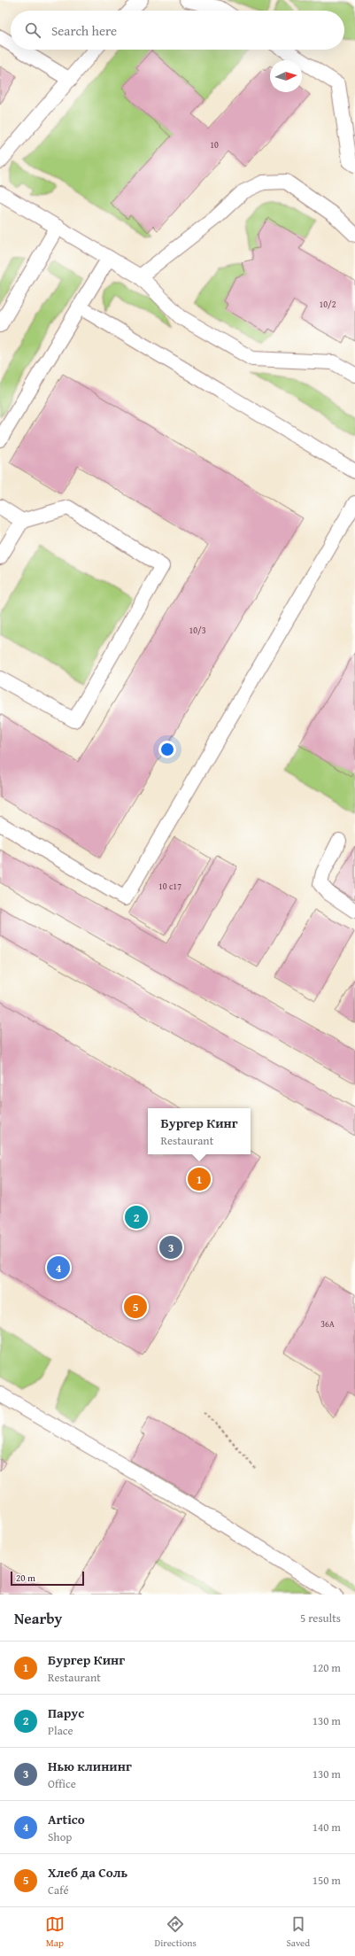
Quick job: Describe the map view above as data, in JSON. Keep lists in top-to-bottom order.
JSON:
{
  "house_numbers": [
    "10",
    "10/2",
    "10/3",
    "10 с17",
    "36А"
  ],
  "scale_bar": "20 m",
  "north": "right",
  "page": {
    "search": "Search here",
    "popup": ["Бургер Кинг", "Restaurant"],
    "pins": [
      "1",
      "2",
      "3",
      "4",
      "5"
    ],
    "scale": "20 m",
    "heading": ["Nearby", "5 results"],
    "list": [
      {
        "mark": "1",
        "name": "Бургер Кинг",
        "note": "Restaurant",
        "value": "120 m"
      },
      {
        "mark": "2",
        "name": "Парус",
        "note": "Place",
        "value": "130 m"
      },
      {
        "mark": "3",
        "name": "Нью клининг",
        "note": "Office",
        "value": "130 m"
      },
      {
        "mark": "4",
        "name": "Artico",
        "note": "Shop",
        "value": "140 m"
      },
      {
        "mark": "5",
        "name": "Хлеб да Соль",
        "note": "Café",
        "value": "150 m"
      }
    ],
    "nav": ["Map", "Directions", "Saved"]
  }
}
